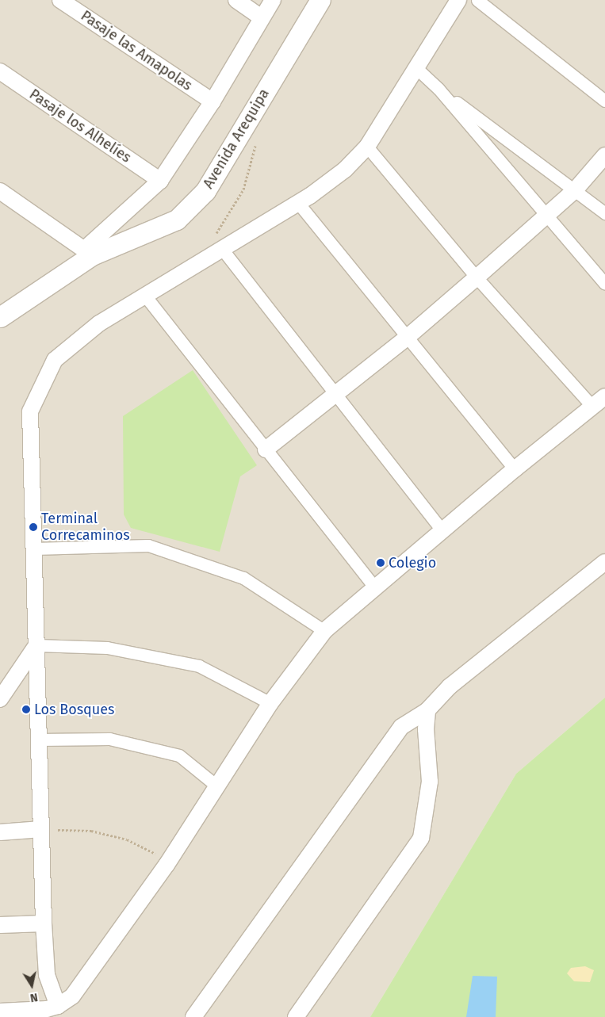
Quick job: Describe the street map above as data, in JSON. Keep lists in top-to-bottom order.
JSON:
{
  "streets": {
    "street": ["Pasaje las Amapolas", "Pasaje los Alhelíes", "Avenida Arequipa"]
  },
  "places": ["Terminal Correcaminos", "Colegio", "Los Bosques"],
  "north": "bottom"
}
